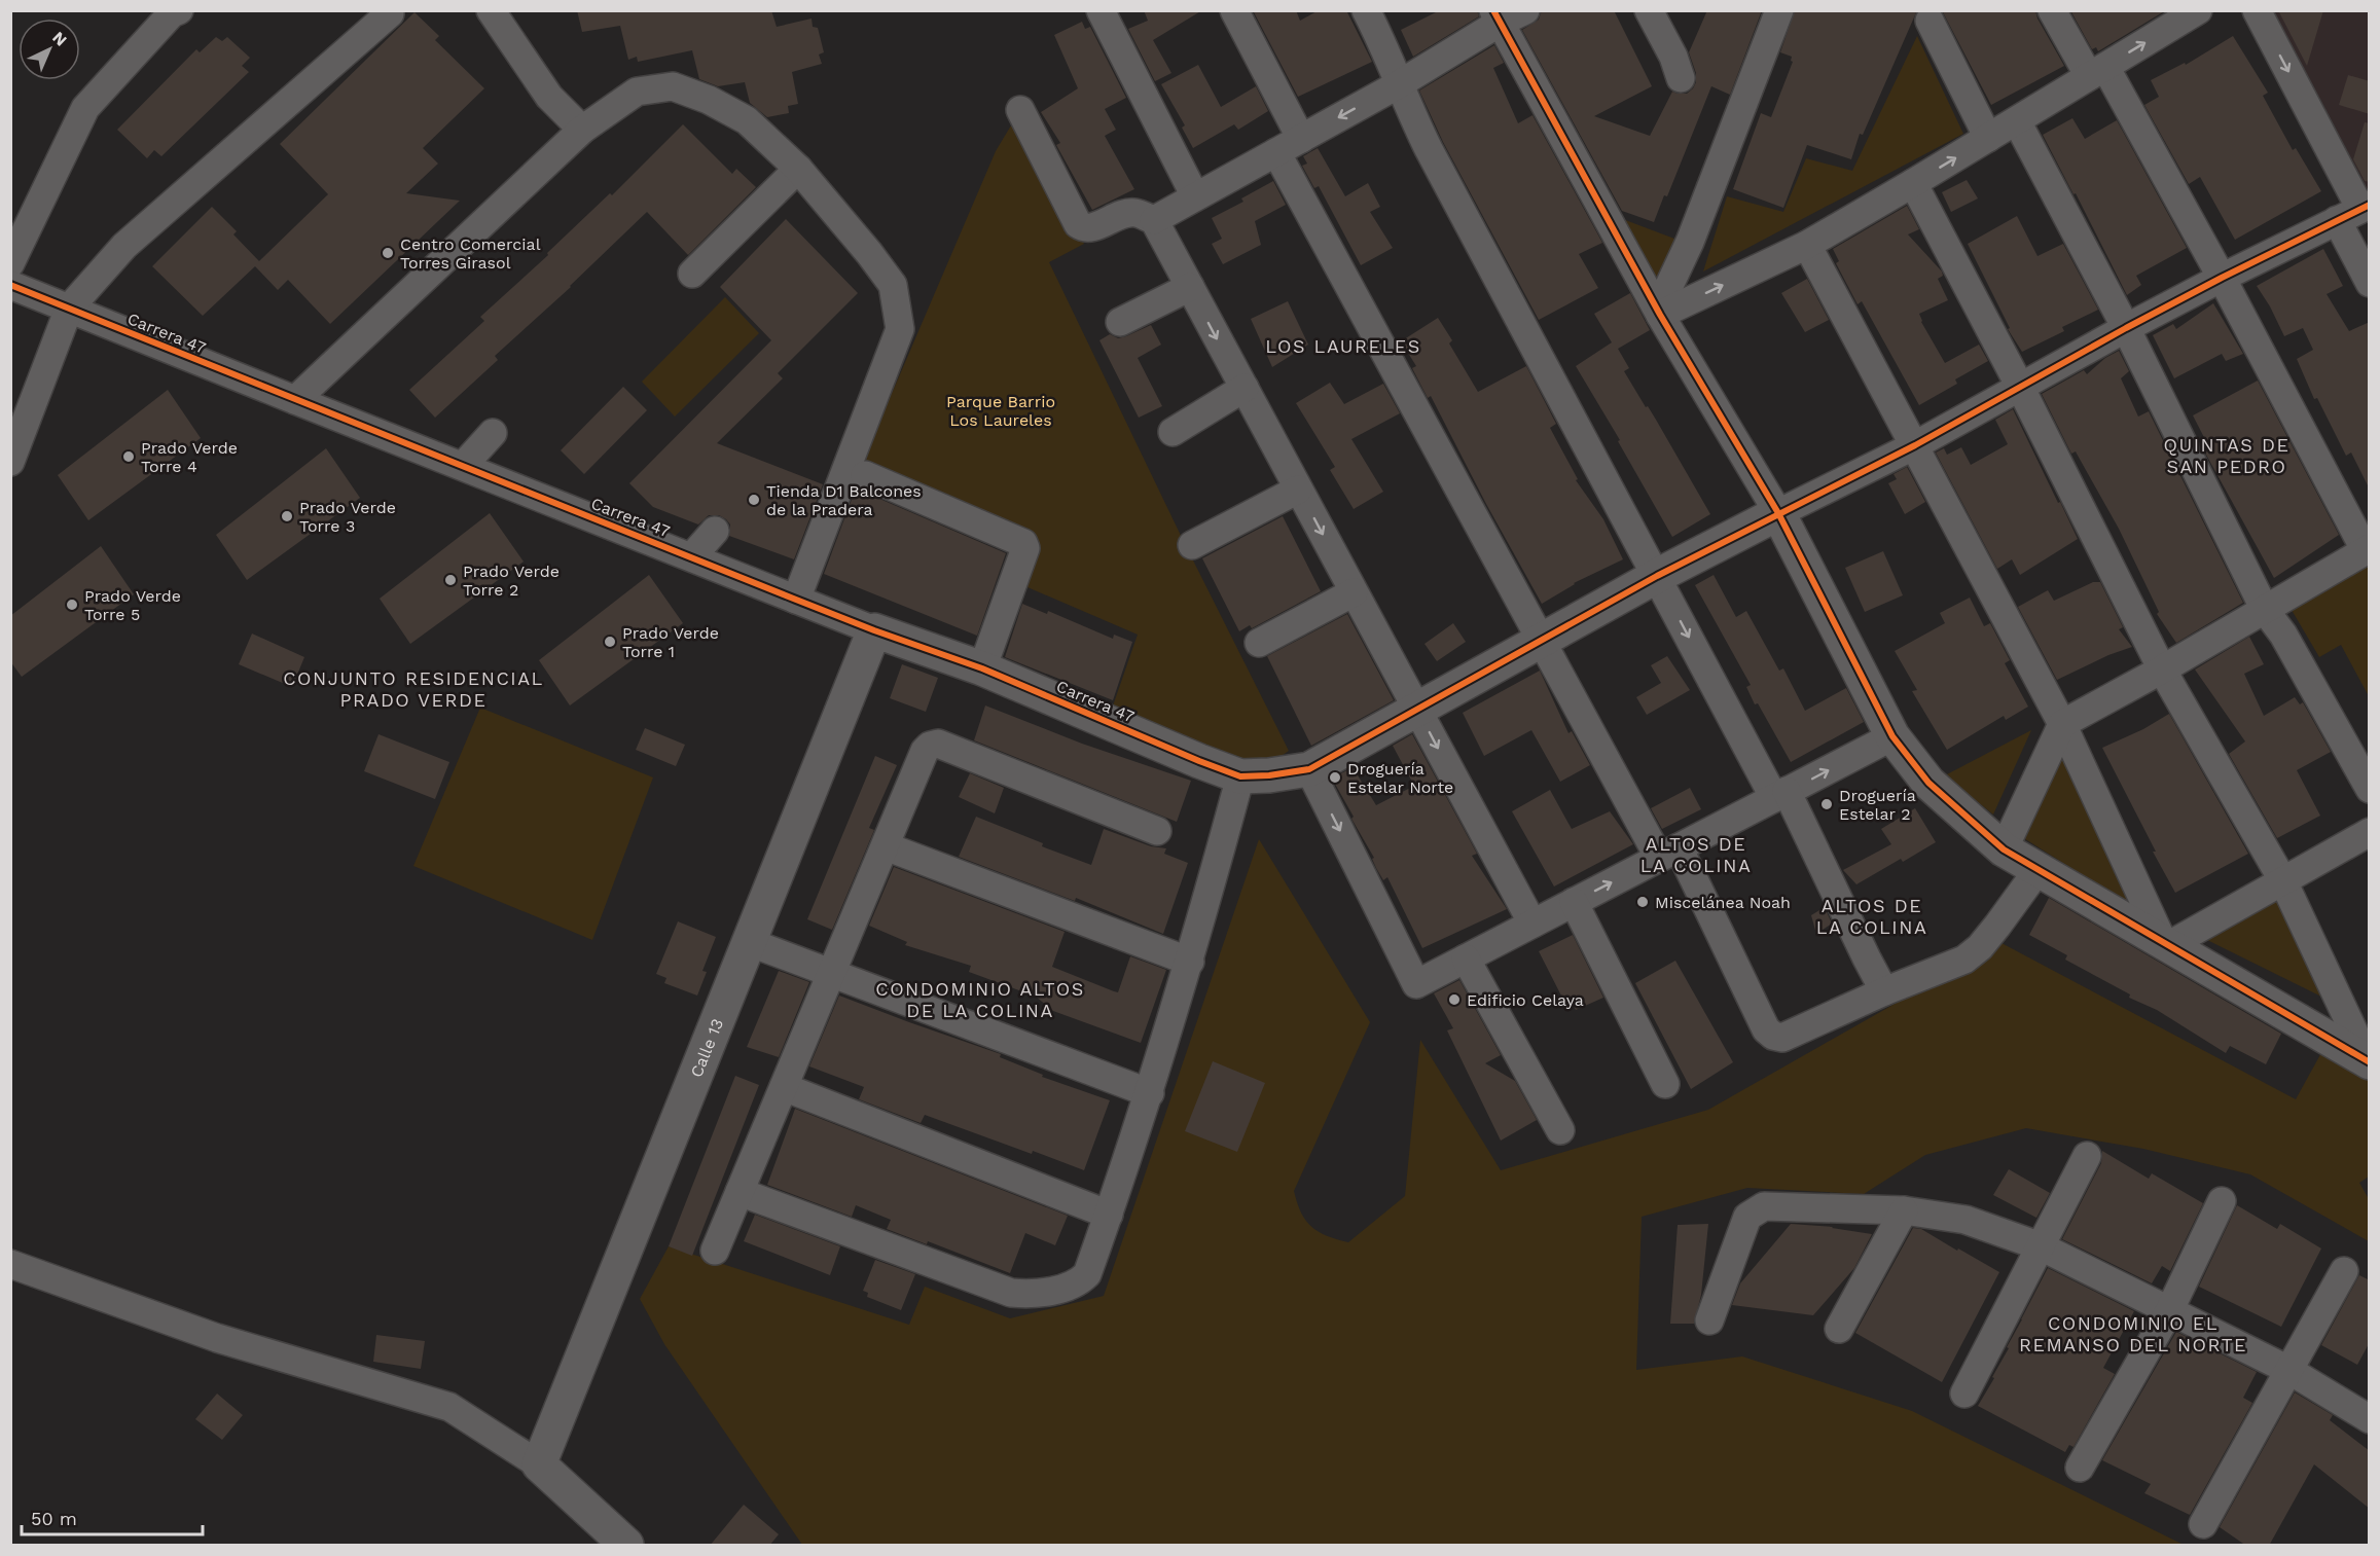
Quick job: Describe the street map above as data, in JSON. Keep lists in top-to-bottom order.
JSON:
{
  "streets": {
    "street": ["Carrera 47", "Calle 13"]
  },
  "crossings": [
    ["Carrera 47", "Calle 13"]
  ],
  "districts": [
    "LOS LAURELES",
    "QUINTAS DE SAN PEDRO",
    "CONJUNTO RESIDENCIAL PRADO VERDE",
    "ALTOS DE LA COLINA",
    "ALTOS DE LA COLINA",
    "CONDOMINIO ALTOS DE LA COLINA",
    "CONDOMINIO EL REMANSO DEL NORTE"
  ],
  "parks": ["Parque Barrio Los Laureles"],
  "places": [
    "Centro Comercial Torres Girasol",
    "Prado Verde Torre 4",
    "Tienda D1 Balcones de la Pradera",
    "Prado Verde Torre 3",
    "Prado Verde Torre 2",
    "Prado Verde Torre 5",
    "Prado Verde Torre 1",
    "Droguería Estelar Norte",
    "Droguería Estelar 2",
    "Miscelánea Noah",
    "Edificio Celaya"
  ],
  "scale_bar": "50 m",
  "north": "top right"
}
